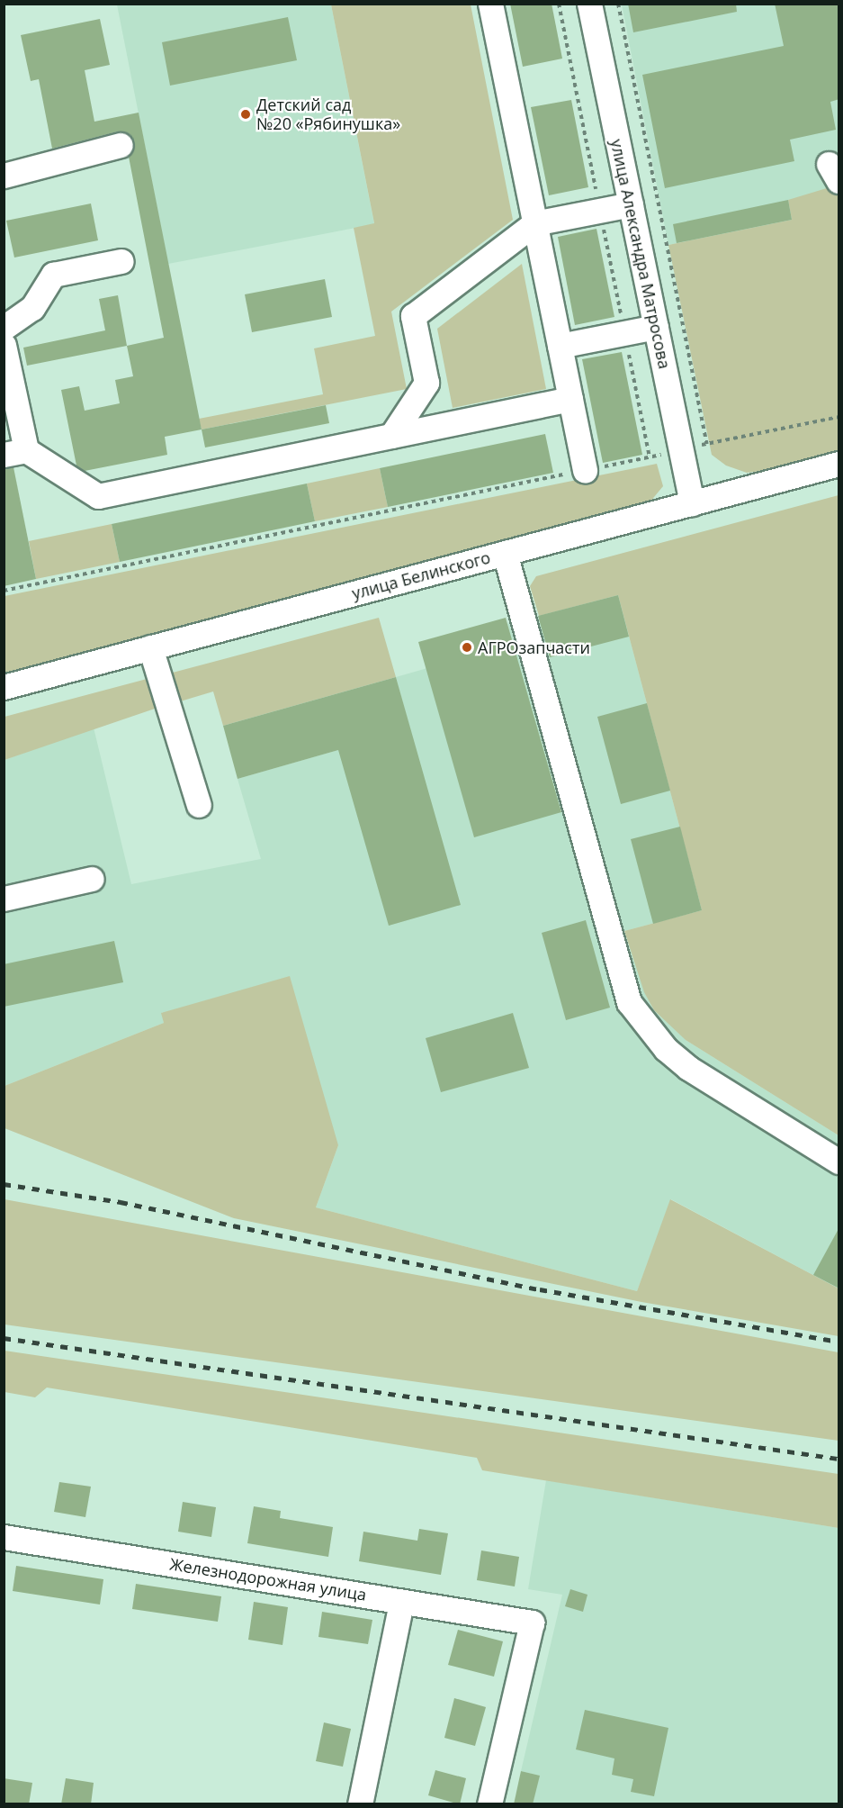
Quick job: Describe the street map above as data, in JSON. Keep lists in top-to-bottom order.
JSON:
{
  "streets": {
    "street": ["улица Александра Матросова", "улица Белинского", "Железнодорожная улица"]
  },
  "crossings": [
    ["улица Александра Матросова", "улица Белинского"]
  ],
  "places": ["Детский сад №20 «Рябинушка»", "АГРОзапчасти"]
}
